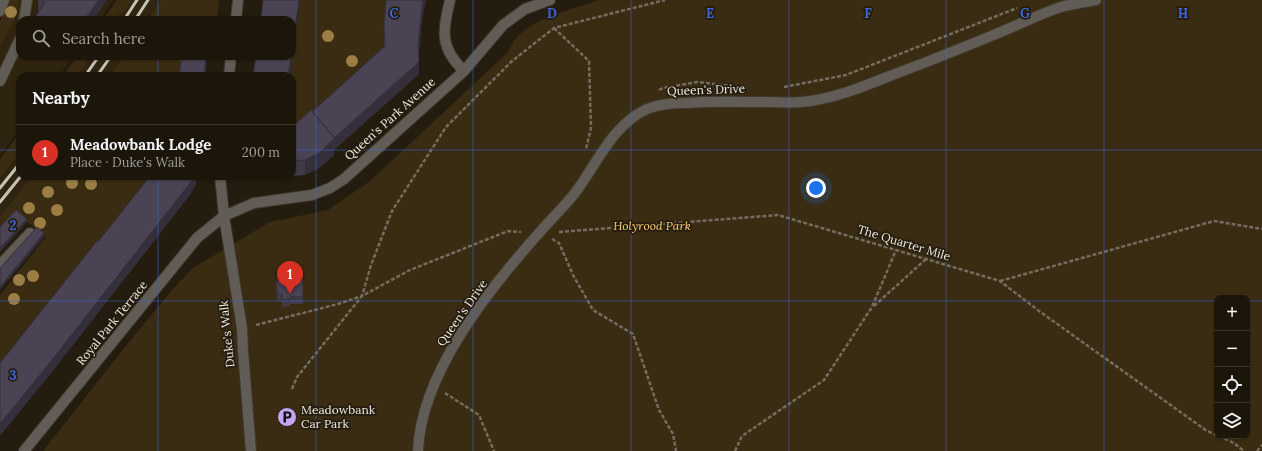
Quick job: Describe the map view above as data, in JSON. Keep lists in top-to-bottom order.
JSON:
{
  "streets": {
    "street": [
      "Queen's Drive",
      "Queen's Park Avenue",
      "Royal Park Terrace",
      "Duke's Walk"
    ],
    "path": ["The Quarter Mile"]
  },
  "crossings": [
    ["Queen's Drive", "The Quarter Mile"],
    ["Queen's Park Avenue", "Royal Park Terrace"],
    ["Queen's Park Avenue", "Duke's Walk"],
    ["Royal Park Terrace", "Duke's Walk"]
  ],
  "parks": ["Holyrood Park"],
  "places": {
    "parking": ["Meadowbank Car Park"]
  },
  "page": {
    "search": "Search here",
    "heading": "Nearby",
    "list": [
      {
        "mark": "1",
        "name": "Meadowbank Lodge",
        "note": "Place · Duke's Walk",
        "value": "200 m"
      }
    ],
    "pins": "1",
    "map_buttons": ["+", "−"]
  },
  "grid": {
    "columns": [
      "C",
      "D",
      "E",
      "F",
      "G",
      "H"
    ],
    "rows": ["2", "3"]
  }
}
